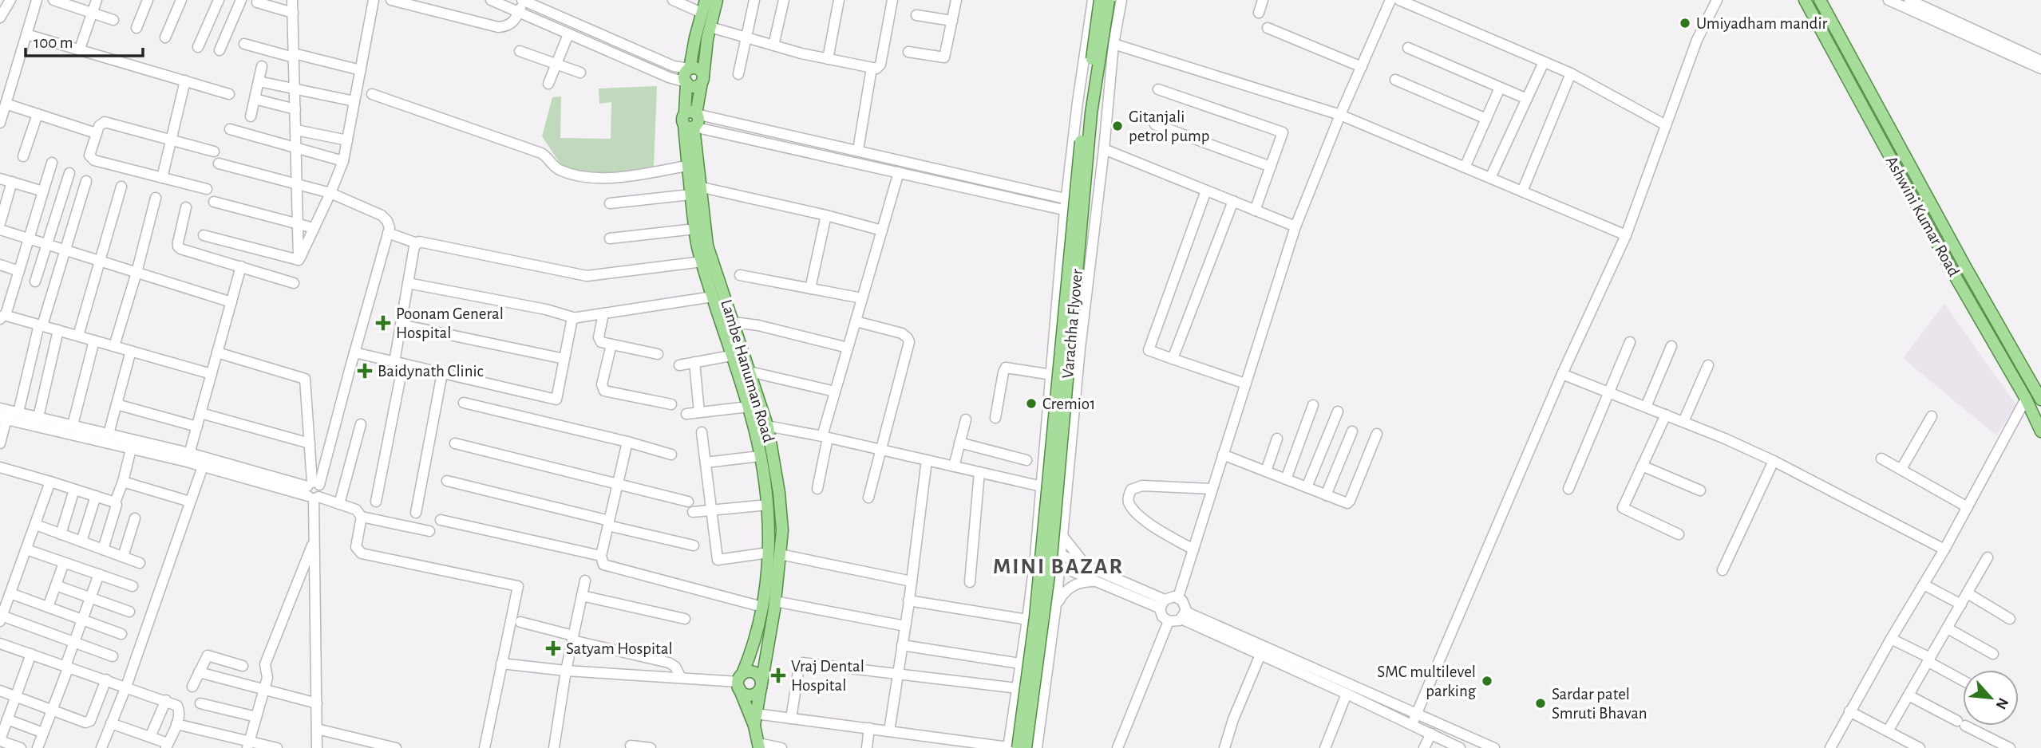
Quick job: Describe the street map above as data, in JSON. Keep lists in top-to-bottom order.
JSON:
{
  "streets": {
    "main road": ["Ashwini Kumar Road", "Varachha Flyover", "Lambe Hanuman Road"]
  },
  "districts": ["MINI BAZAR"],
  "places": {
    "other": [
      "Umiyadham mandir",
      "Gitanjali petrol pump",
      "Cremio1",
      "SMC multilevel parking",
      "Sardar patel Smruti Bhavan"
    ],
    "health": [
      "Poonam General Hospital",
      "Baidynath Clinic",
      "Satyam Hospital",
      "Vraj Dental Hospital"
    ]
  },
  "scale_bar": "100 m",
  "north": "bottom right"
}
